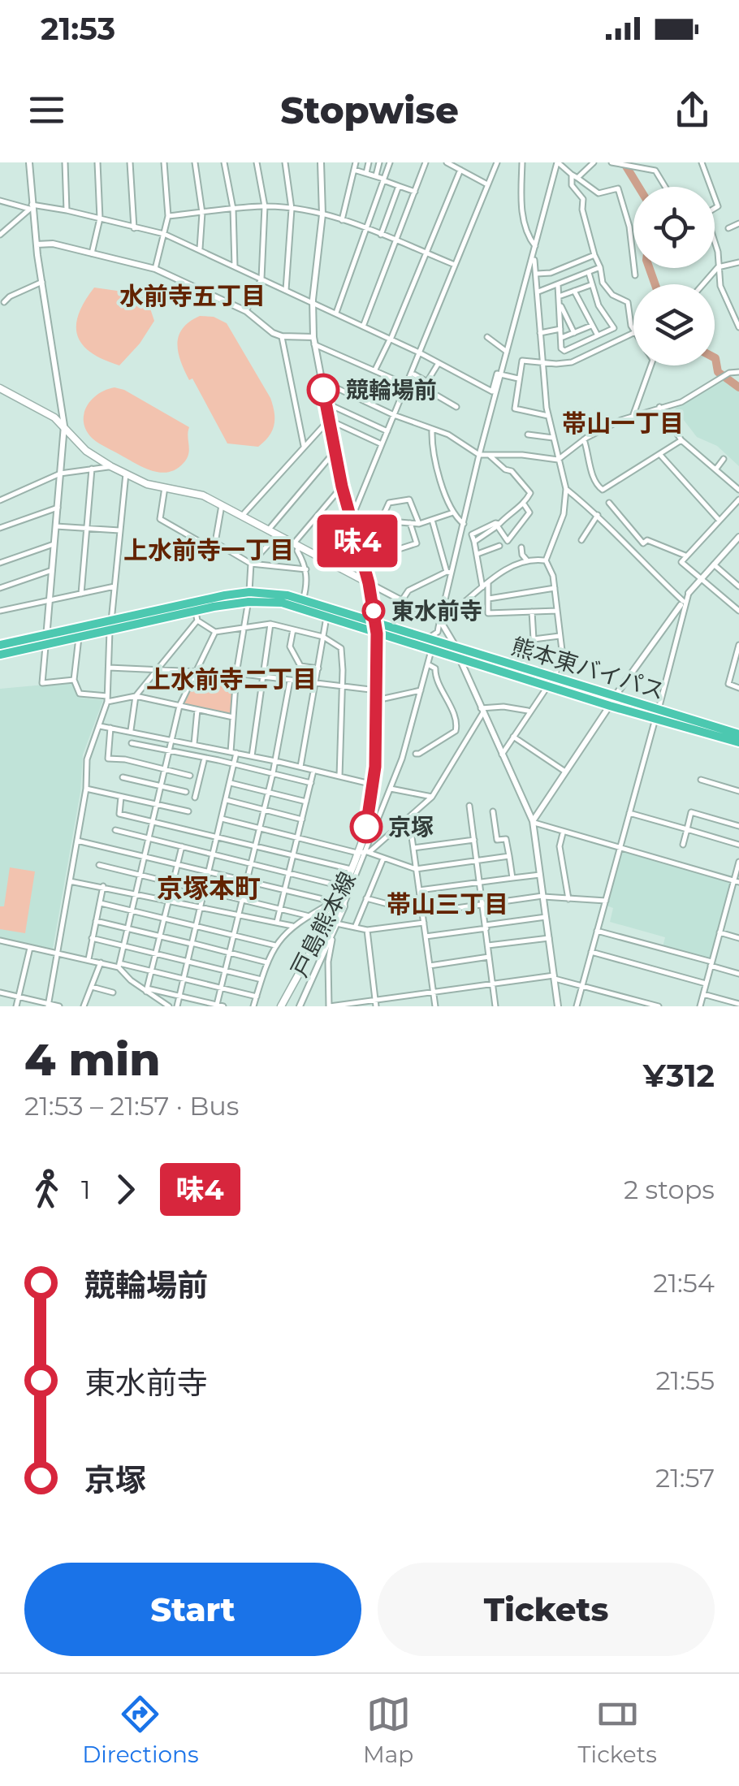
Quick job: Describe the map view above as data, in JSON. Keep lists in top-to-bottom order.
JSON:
{
  "streets": {
    "highway": ["熊本東バイパス"],
    "main road": ["戸島熊本線"]
  },
  "crossings": [
    ["熊本東バイパス", "戸島熊本線"]
  ],
  "districts": [
    "水前寺五丁目",
    "帯山一丁目",
    "上水前寺一丁目",
    "上水前寺二丁目",
    "京塚本町",
    "帯山三丁目"
  ],
  "places": ["競輪場前", "東水前寺", "京塚"],
  "lines": ["bus line 味4"],
  "page": {
    "status": "21:53",
    "header": "Stopwise",
    "on_map": "味4",
    "heading": ["4 min", "21:53 – 21:57 · Bus", "¥312"],
    "legs": ["1", "味4", "2 stops"],
    "list": [
      {
        "name": "競輪場前",
        "value": "21:54"
      },
      {
        "name": "東水前寺",
        "value": "21:55"
      },
      {
        "name": "京塚",
        "value": "21:57"
      }
    ],
    "buttons": ["Start", "Tickets"],
    "tabs": ["Directions", "Map", "Tickets"]
  }
}
